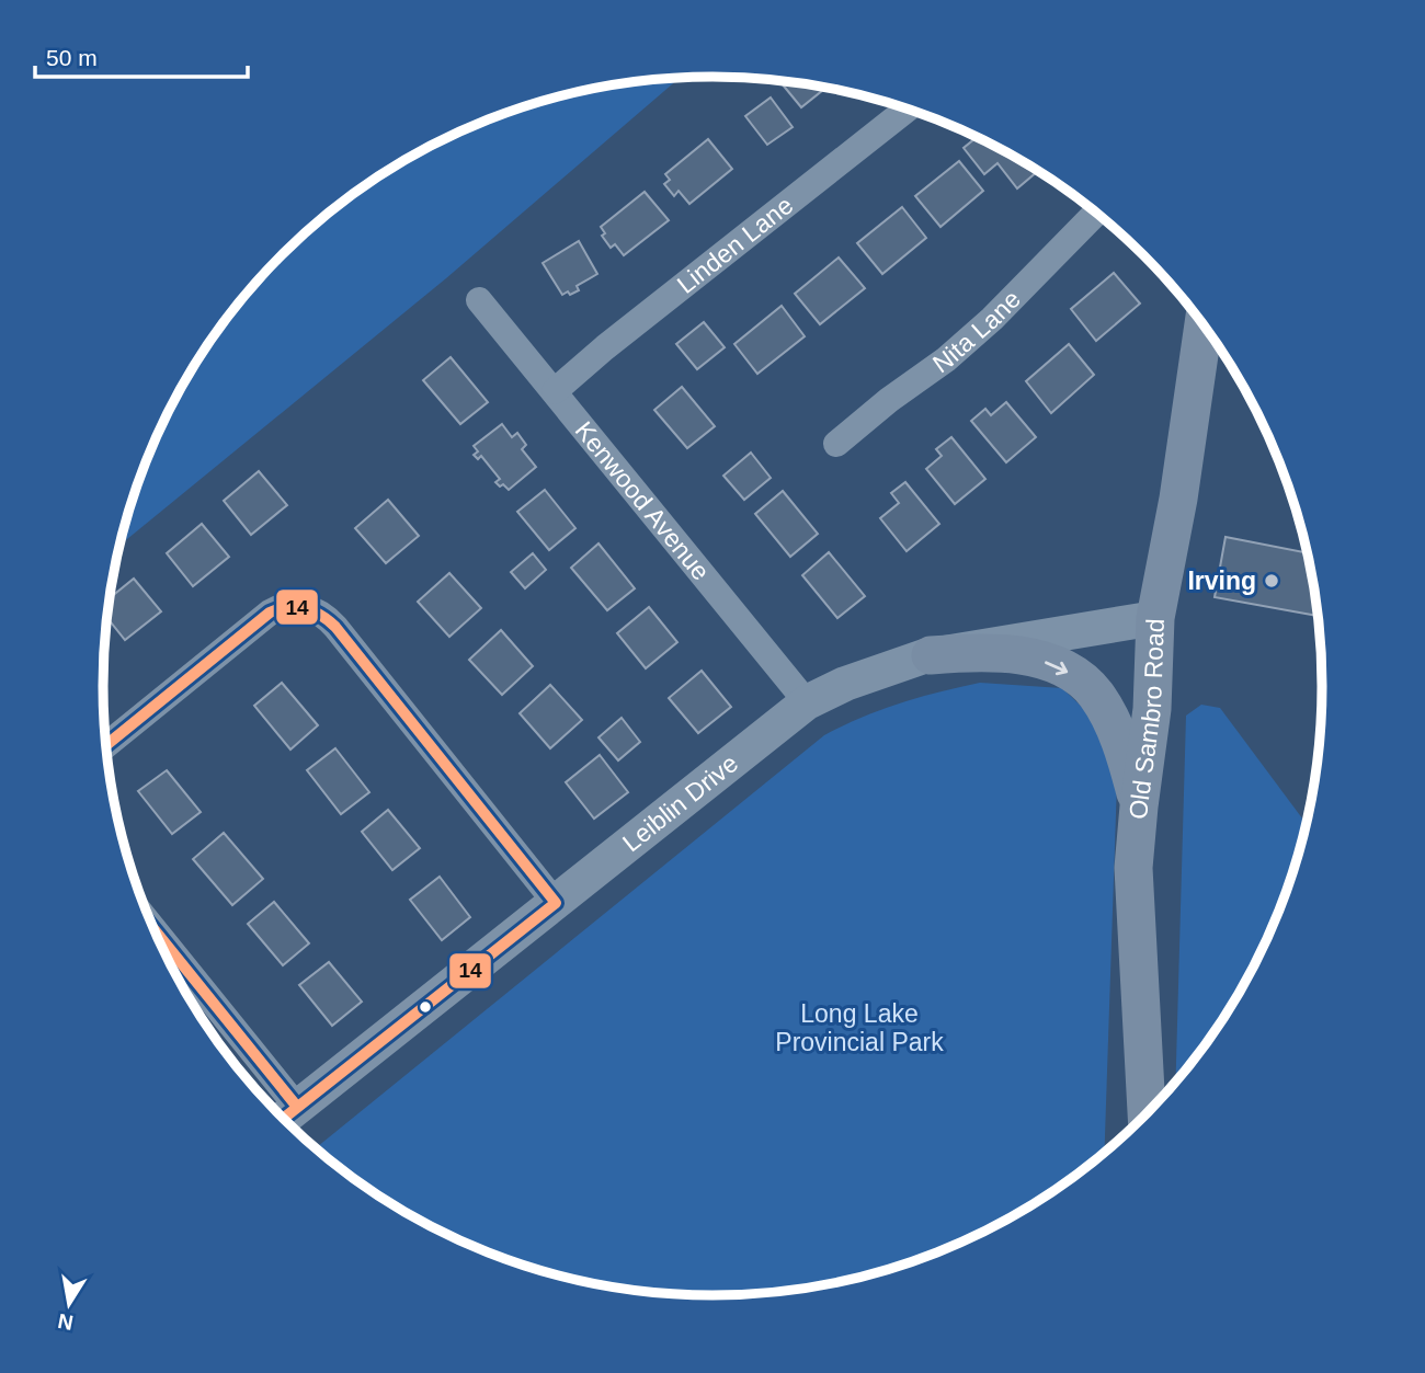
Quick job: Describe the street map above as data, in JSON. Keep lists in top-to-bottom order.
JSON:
{
  "streets": {
    "main road": ["Old Sambro Road"],
    "street": [
      "Linden Lane",
      "Nita Lane",
      "Kenwood Avenue",
      "Leiblin Drive"
    ]
  },
  "crossings": [
    ["Linden Lane", "Kenwood Avenue"],
    ["Kenwood Avenue", "Leiblin Drive"],
    ["Old Sambro Road", "Leiblin Drive"]
  ],
  "parks": ["Long Lake Provincial Park"],
  "places": ["Irving"],
  "lines": ["transit line 14"],
  "scale_bar": "50 m",
  "north": "bottom"
}
